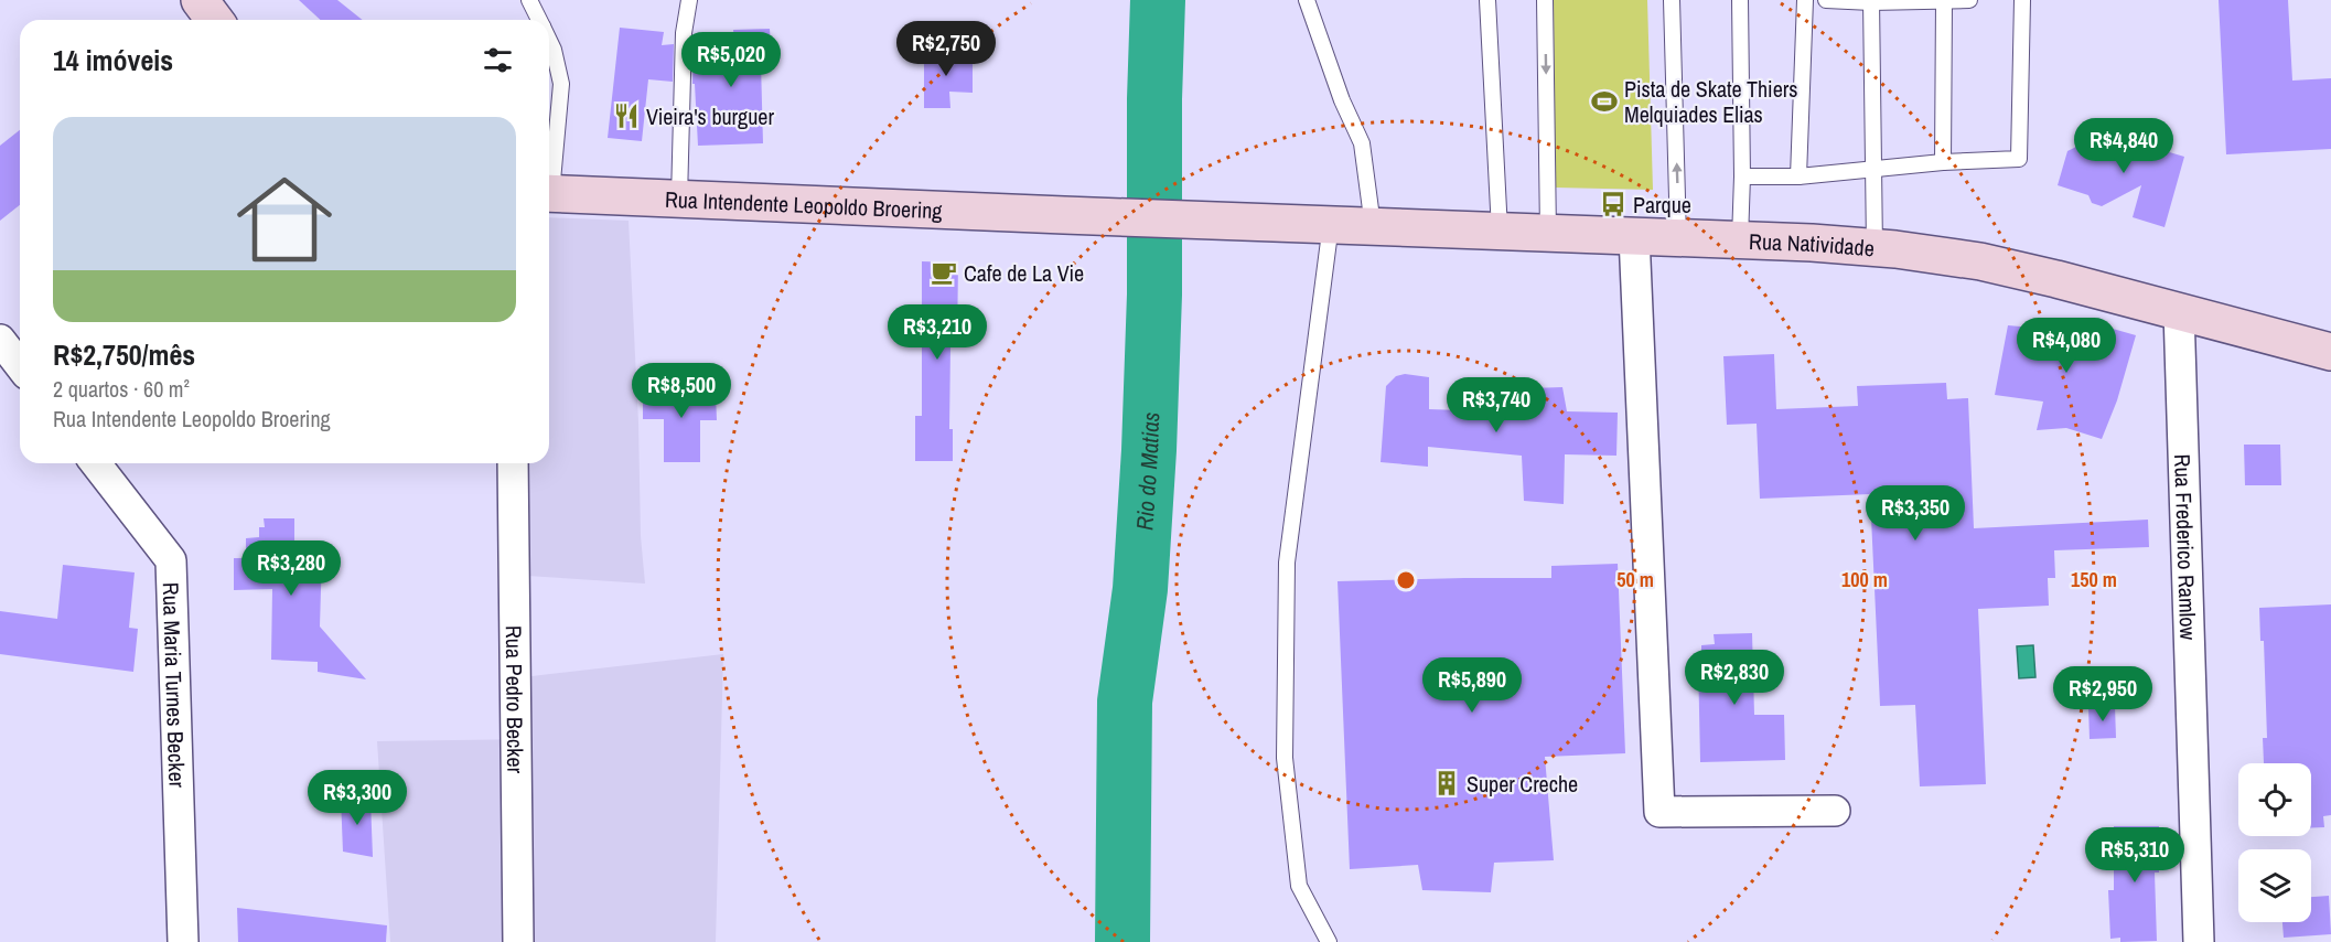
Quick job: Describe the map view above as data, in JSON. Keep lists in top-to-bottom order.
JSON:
{
  "streets": {
    "main road": ["Rua Intendente Leopoldo Broering", "Rua Natividade"],
    "street": ["Rua Frederico Ramlow", "Rua Maria Turnes Becker", "Rua Pedro Becker"]
  },
  "crossings": [
    ["Rua Intendente Leopoldo Broering", "Rua Natividade"],
    ["Rua Natividade", "Rua Frederico Ramlow"]
  ],
  "water": ["Rio do Matias"],
  "places": {
    "sports": ["Pista de Skate Thiers Melquiades Elias"],
    "restaurant": ["Vieira's burguer"],
    "bus stop": ["Parque"],
    "cafe": ["Cafe de La Vie"],
    "building": ["Super Creche"]
  },
  "page": {
    "heading": "14 imóveis",
    "price": [
      "R$2,750",
      "R$5,020",
      "R$4,840",
      "R$3,210",
      "R$4,080",
      "R$8,500",
      "R$3,740",
      "R$3,350",
      "R$3,280",
      "R$2,830",
      "R$5,890",
      "R$2,950",
      "R$3,300",
      "R$5,310"
    ],
    "list": [
      {
        "name": "R$2,750/mês",
        "note": "2 quartos · 60 m² · Rua Intendente Leopoldo Broering"
      }
    ]
  },
  "rings": ["50 m", "100 m", "150 m"]
}
